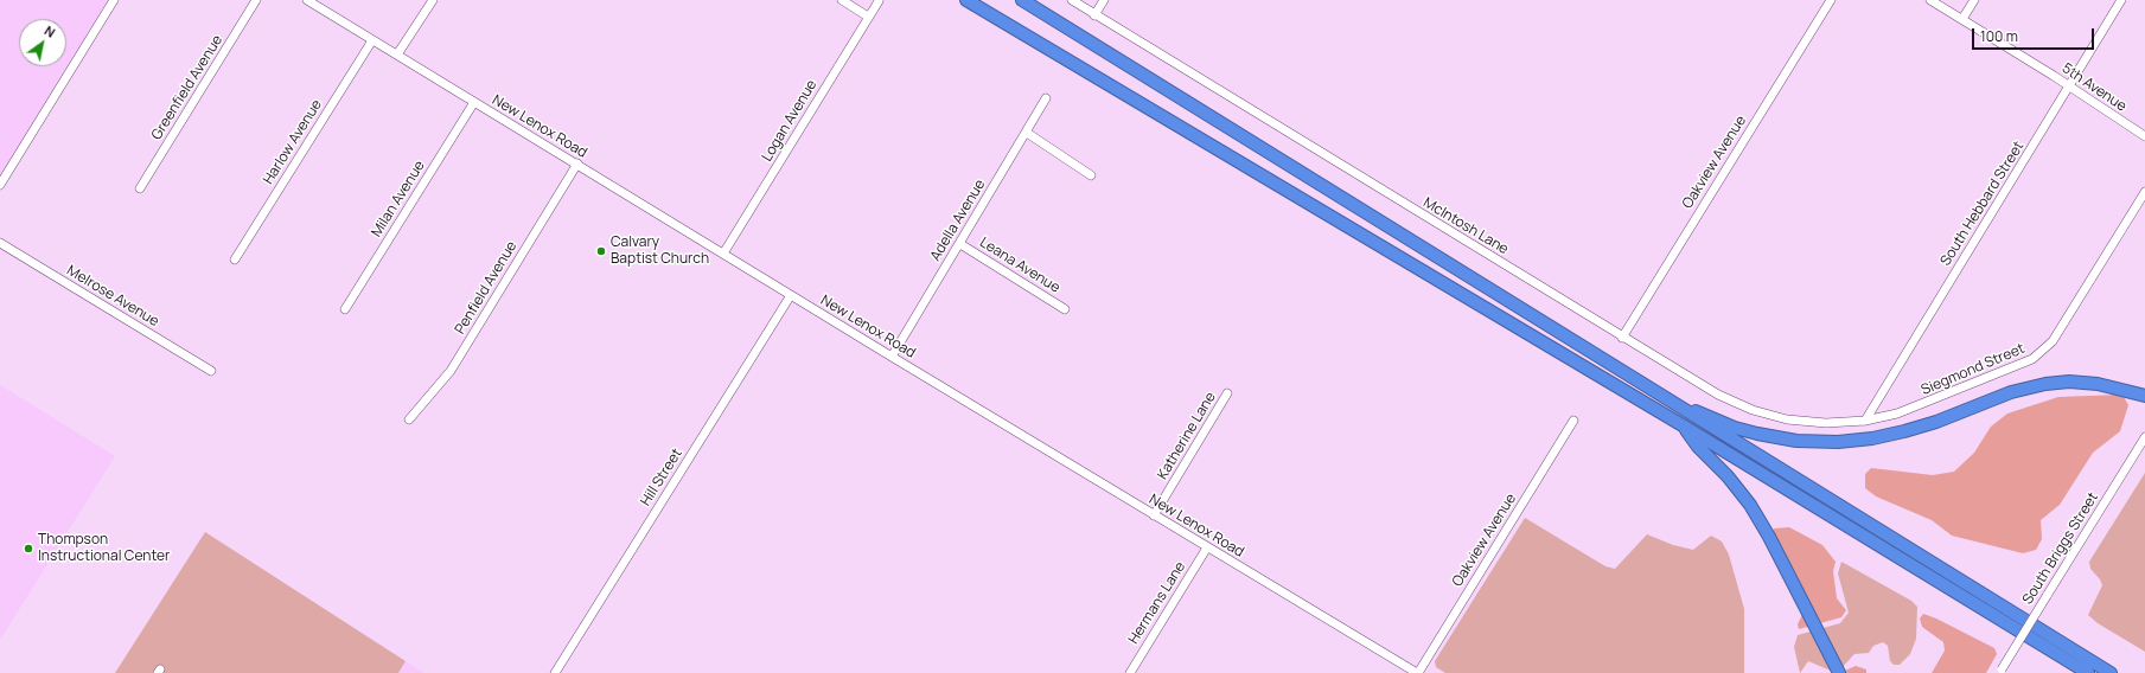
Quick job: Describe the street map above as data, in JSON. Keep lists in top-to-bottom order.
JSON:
{
  "streets": {
    "street": [
      "Greenfield Avenue",
      "5th Avenue",
      "Logan Avenue",
      "New Lenox Road",
      "Harlow Avenue",
      "Oakview Avenue",
      "Milan Avenue",
      "South Hebbard Street",
      "Adella Avenue",
      "McIntosh Lane",
      "Leana Avenue",
      "Penfield Avenue",
      "Melrose Avenue",
      "Siegmond Street",
      "Katherine Lane",
      "Hill Street",
      "South Briggs Street",
      "Hermans Lane"
    ]
  },
  "crossings": [
    ["5th Avenue", "South Hebbard Street"],
    ["Logan Avenue", "New Lenox Road"],
    ["New Lenox Road", "Harlow Avenue"],
    ["New Lenox Road", "Oakview Avenue"],
    ["New Lenox Road", "Milan Avenue"],
    ["New Lenox Road", "Adella Avenue"],
    ["New Lenox Road", "Penfield Avenue"],
    ["New Lenox Road", "Katherine Lane"],
    ["New Lenox Road", "Hill Street"],
    ["New Lenox Road", "Hermans Lane"],
    ["Oakview Avenue", "McIntosh Lane"],
    ["South Hebbard Street", "McIntosh Lane"],
    ["South Hebbard Street", "Siegmond Street"],
    ["Adella Avenue", "Leana Avenue"],
    ["McIntosh Lane", "Siegmond Street"]
  ],
  "places": ["Calvary Baptist Church", "Thompson Instructional Center"],
  "scale_bar": "100 m",
  "north": "top right"
}
